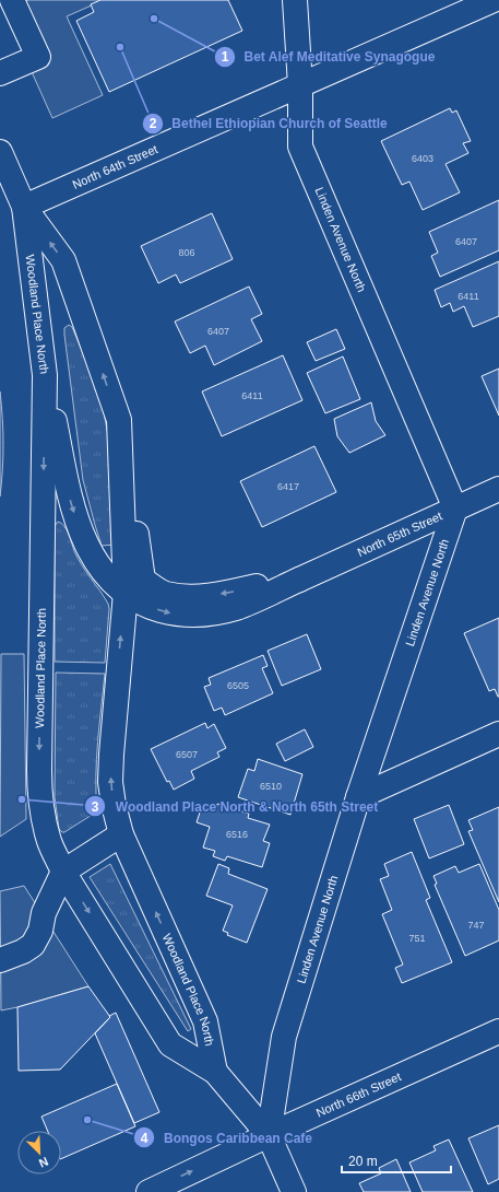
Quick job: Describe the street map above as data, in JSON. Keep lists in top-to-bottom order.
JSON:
{
  "streets": {
    "main road": [
      "North 64th Street",
      "Linden Avenue North",
      "Woodland Place North",
      "North 65th Street",
      "North 66th Street"
    ]
  },
  "crossings": [
    ["North 64th Street", "Linden Avenue North"],
    ["North 64th Street", "Woodland Place North"],
    ["Linden Avenue North", "Woodland Place North"],
    ["Linden Avenue North", "North 65th Street"],
    ["Linden Avenue North", "North 66th Street"],
    ["Woodland Place North", "North 65th Street"],
    ["Woodland Place North", "North 66th Street"]
  ],
  "places": [
    "Bet Alef Meditative Synagogue",
    "Bethel Ethiopian Church of Seattle",
    "Woodland Place North & North 65th Street",
    "Bongos Caribbean Cafe"
  ],
  "house_numbers": [
    "6403",
    "6407",
    "806",
    "6411",
    "6407",
    "6411",
    "6417",
    "6505",
    "6507",
    "6510",
    "6516",
    "747",
    "751"
  ],
  "scale_bar": "20 m",
  "north": "bottom right"
}
